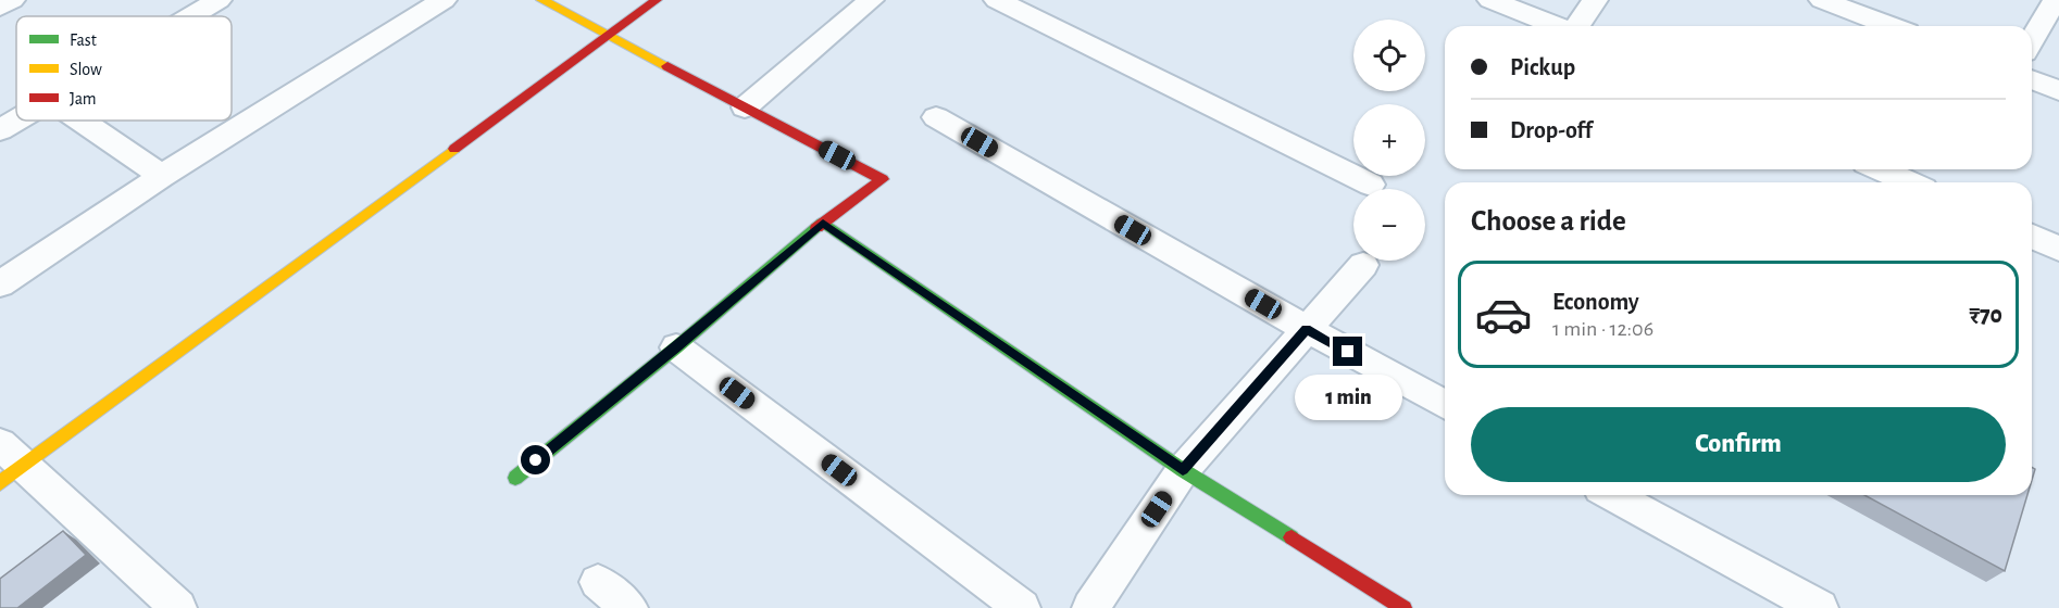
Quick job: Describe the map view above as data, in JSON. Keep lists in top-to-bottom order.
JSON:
{
  "legend": ["Fast", "Slow", "Jam"],
  "page": {
    "map_buttons": ["+", "−"],
    "banner": ["Pickup", "Drop-off"],
    "heading": "Choose a ride",
    "list": [
      {
        "name": "Economy",
        "note": "1 min · 12:06",
        "value": "₹70"
      }
    ],
    "bubble": "1 min",
    "buttons": "Confirm"
  }
}
